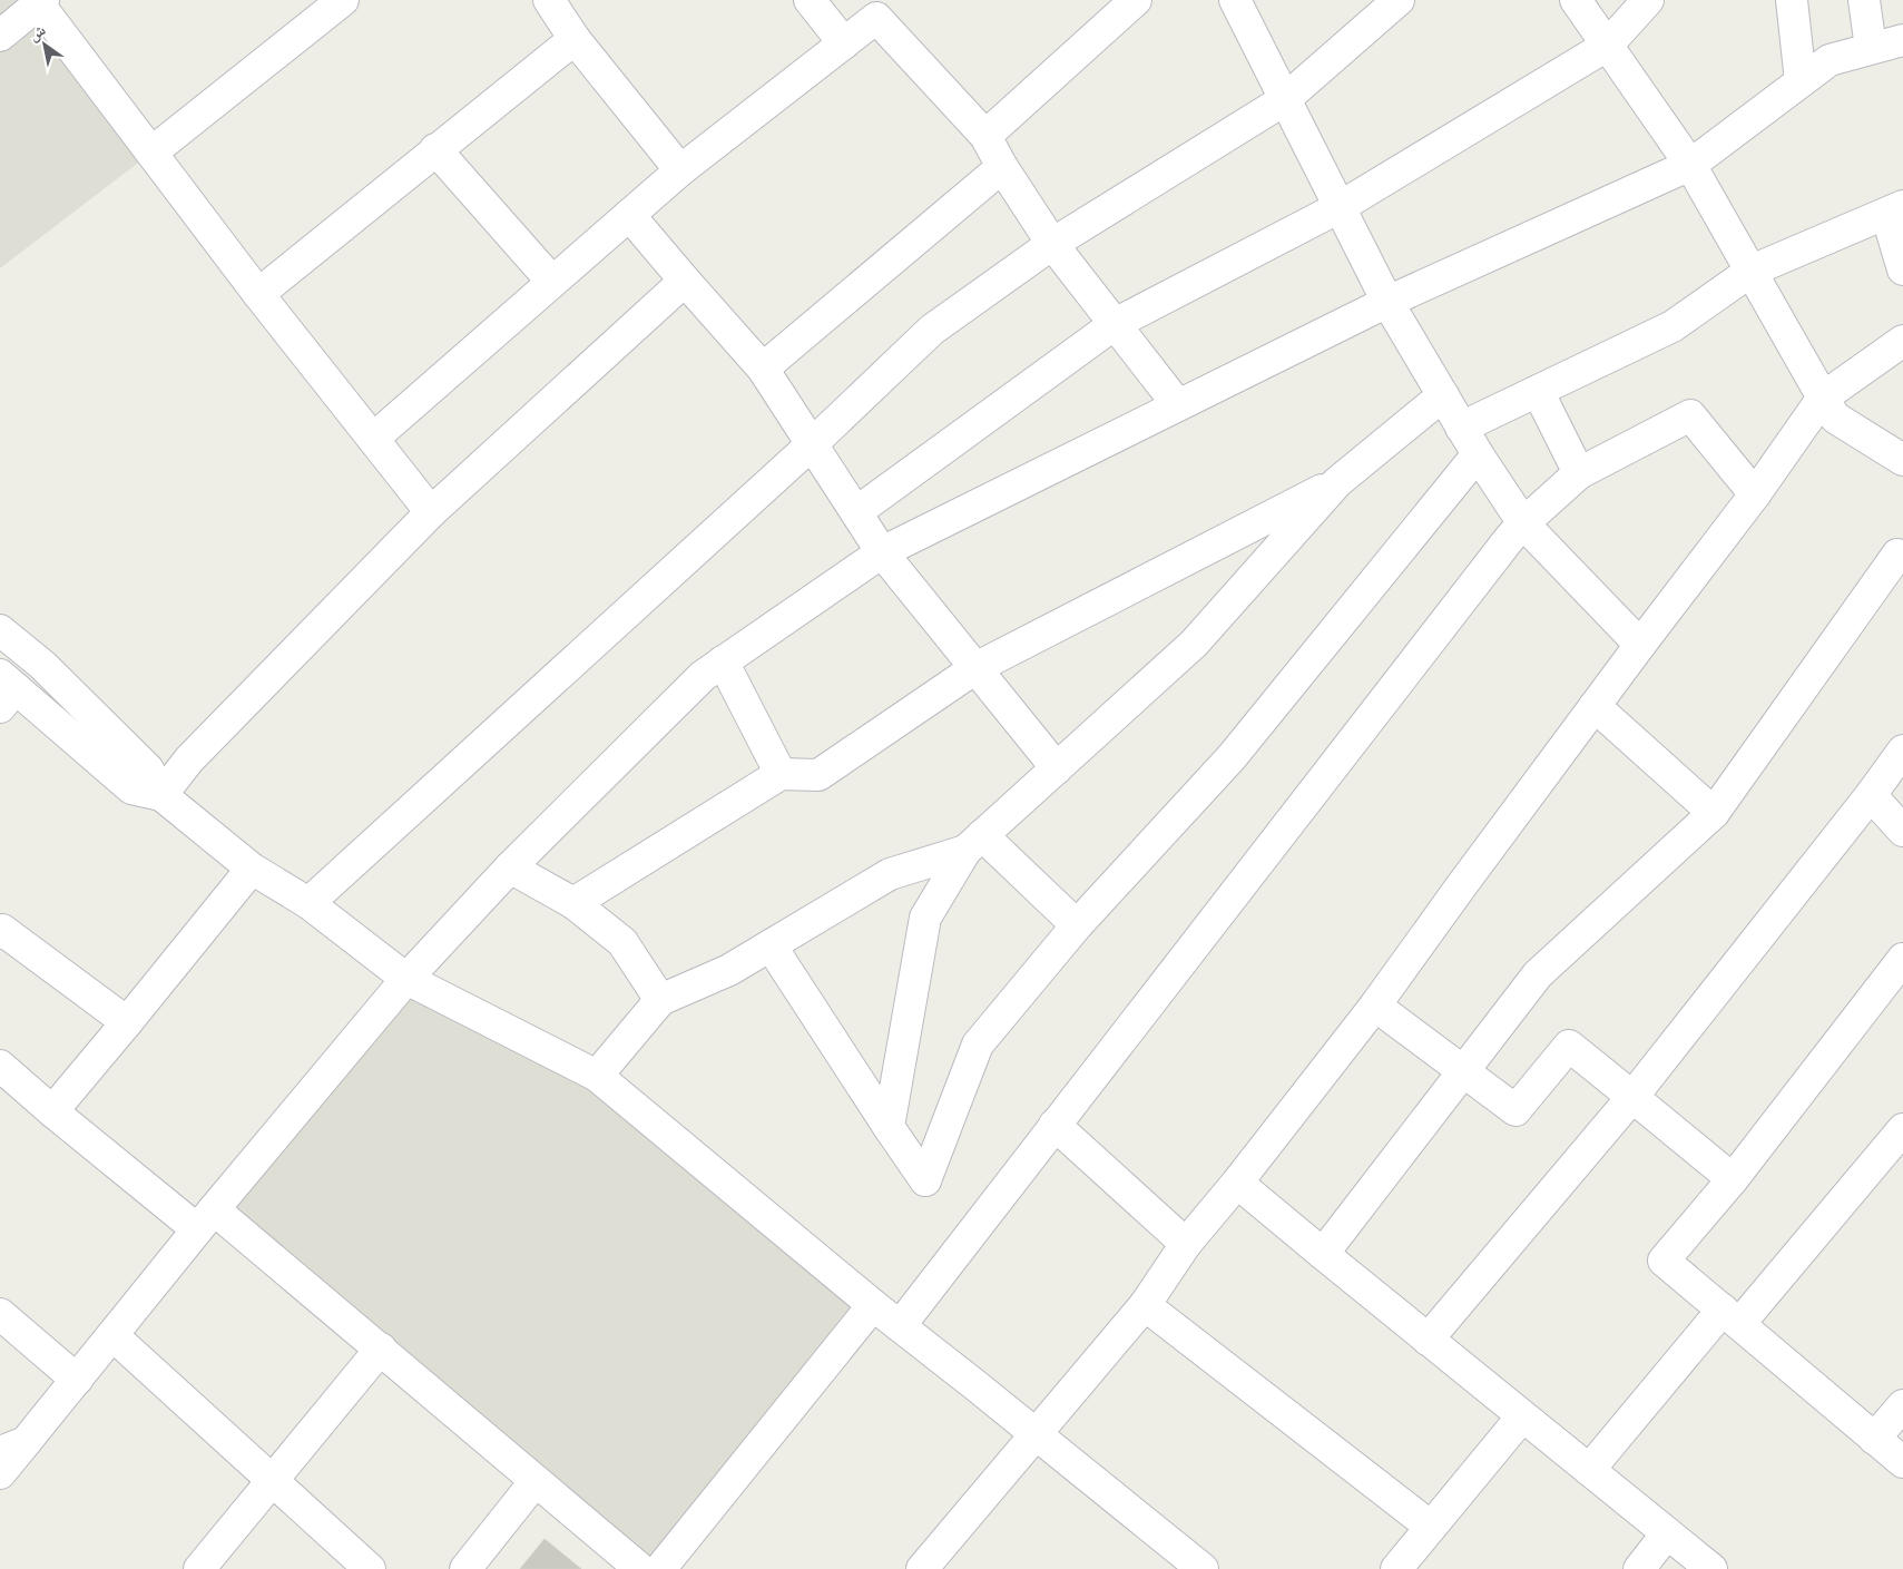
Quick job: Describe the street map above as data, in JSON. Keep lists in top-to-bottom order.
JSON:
{
  "north": "top left"
}
